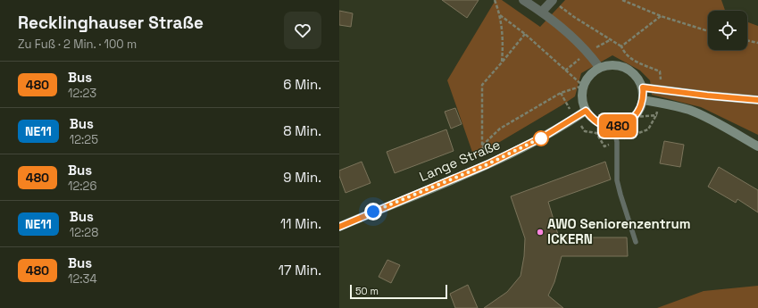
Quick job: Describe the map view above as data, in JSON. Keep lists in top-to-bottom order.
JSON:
{
  "streets": {
    "main road": ["Lange Straße"]
  },
  "places": ["AWO Seniorenzentrum ICKERN"],
  "lines": ["bus line 480"],
  "scale_bar": "50 m",
  "page": {
    "heading": ["Recklinghauser Straße", "Zu Fuß · 2 Min. · 100 m"],
    "on_map": "480",
    "list": [
      {
        "mark": "480",
        "name": "Bus",
        "note": "12:23",
        "value": "6 Min."
      },
      {
        "mark": "NE11",
        "name": "Bus",
        "note": "12:25",
        "value": "8 Min."
      },
      {
        "mark": "480",
        "name": "Bus",
        "note": "12:26",
        "value": "9 Min."
      },
      {
        "mark": "NE11",
        "name": "Bus",
        "note": "12:28",
        "value": "11 Min."
      },
      {
        "mark": "480",
        "name": "Bus",
        "note": "12:34",
        "value": "17 Min."
      }
    ],
    "scale": "50 m"
  }
}
